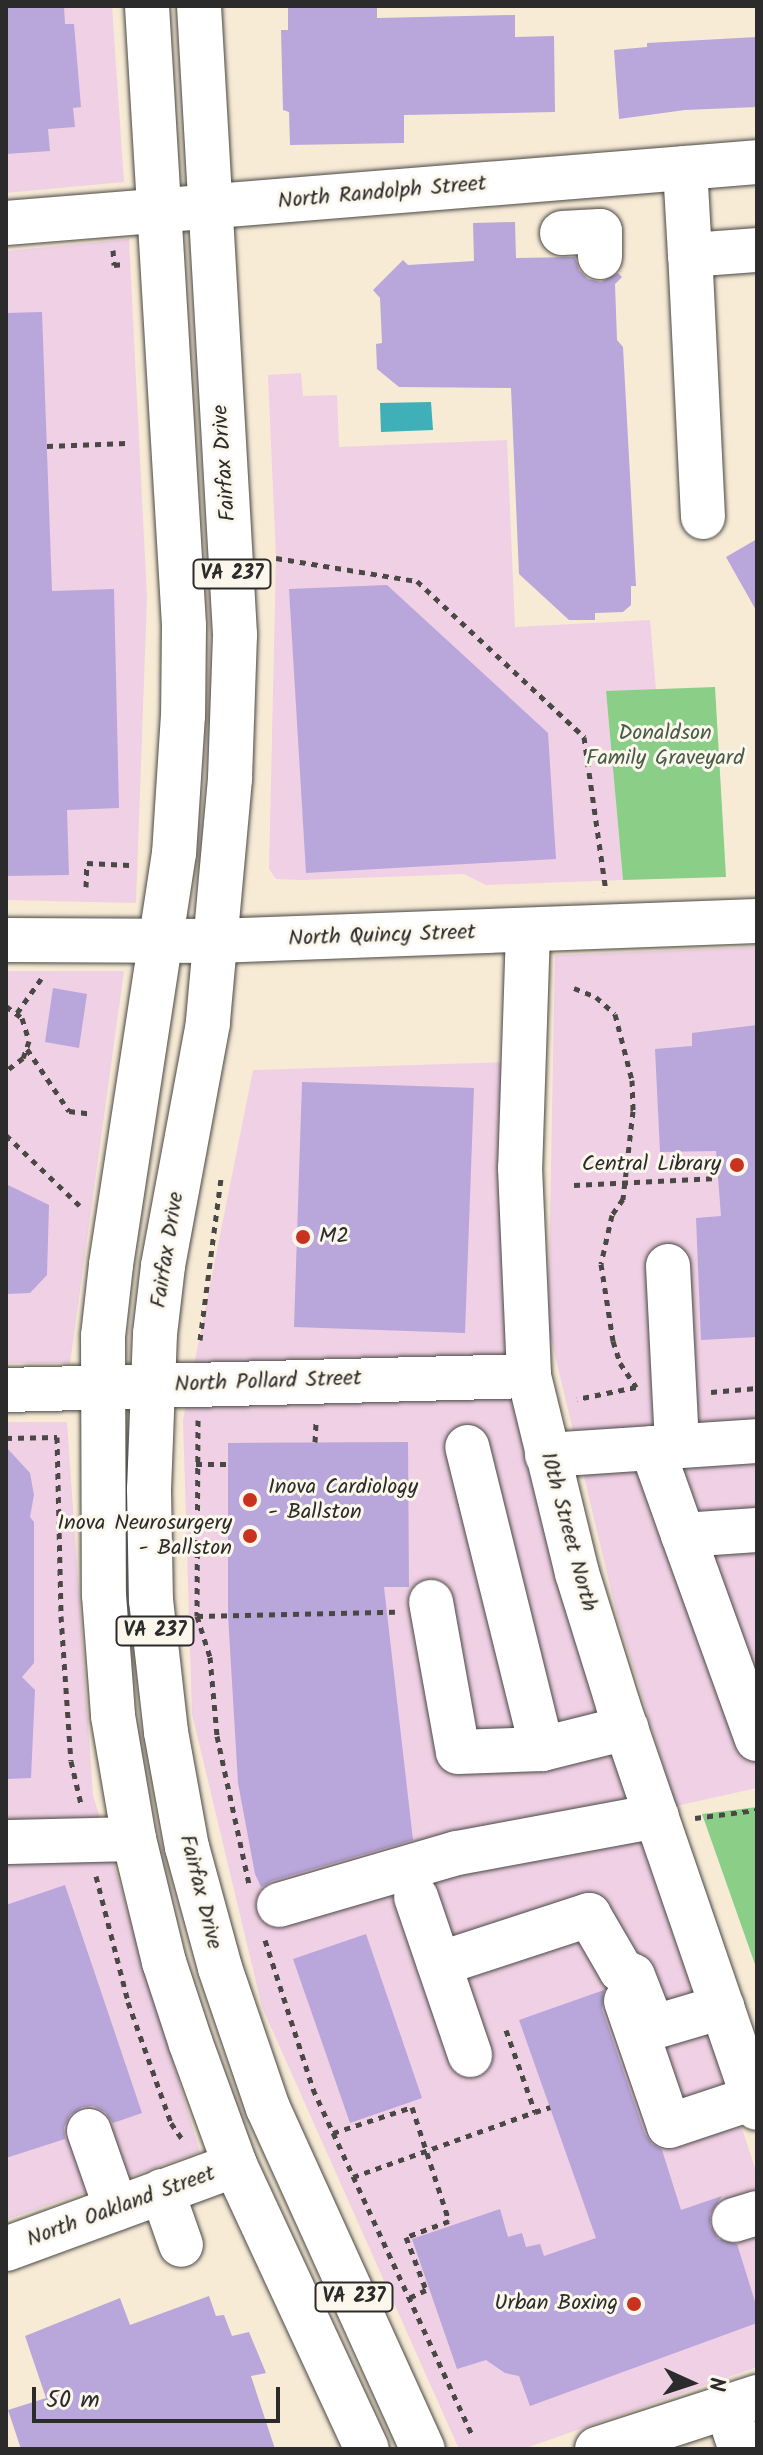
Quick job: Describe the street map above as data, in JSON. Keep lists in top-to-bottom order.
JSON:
{
  "streets": {
    "main road": [
      "North Randolph Street",
      "Fairfax Drive",
      "VA 237",
      "North Quincy Street",
      "North Pollard Street",
      "10th Street North",
      "North Oakland Street"
    ]
  },
  "crossings": [
    ["North Randolph Street", "Fairfax Drive"],
    ["North Randolph Street", "VA 237"],
    ["Fairfax Drive", "North Quincy Street"],
    ["Fairfax Drive", "North Pollard Street"],
    ["Fairfax Drive", "North Oakland Street"],
    ["VA 237", "North Quincy Street"],
    ["VA 237", "North Pollard Street"],
    ["VA 237", "North Oakland Street"],
    ["North Quincy Street", "10th Street North"],
    ["North Pollard Street", "10th Street North"]
  ],
  "parks": ["Donaldson Family Graveyard"],
  "places": [
    "Central Library",
    "M2",
    "Inova Cardiology - Ballston",
    "Inova Neurosurgery - Ballston",
    "Urban Boxing"
  ],
  "scale_bar": "50 m",
  "north": "right"
}
